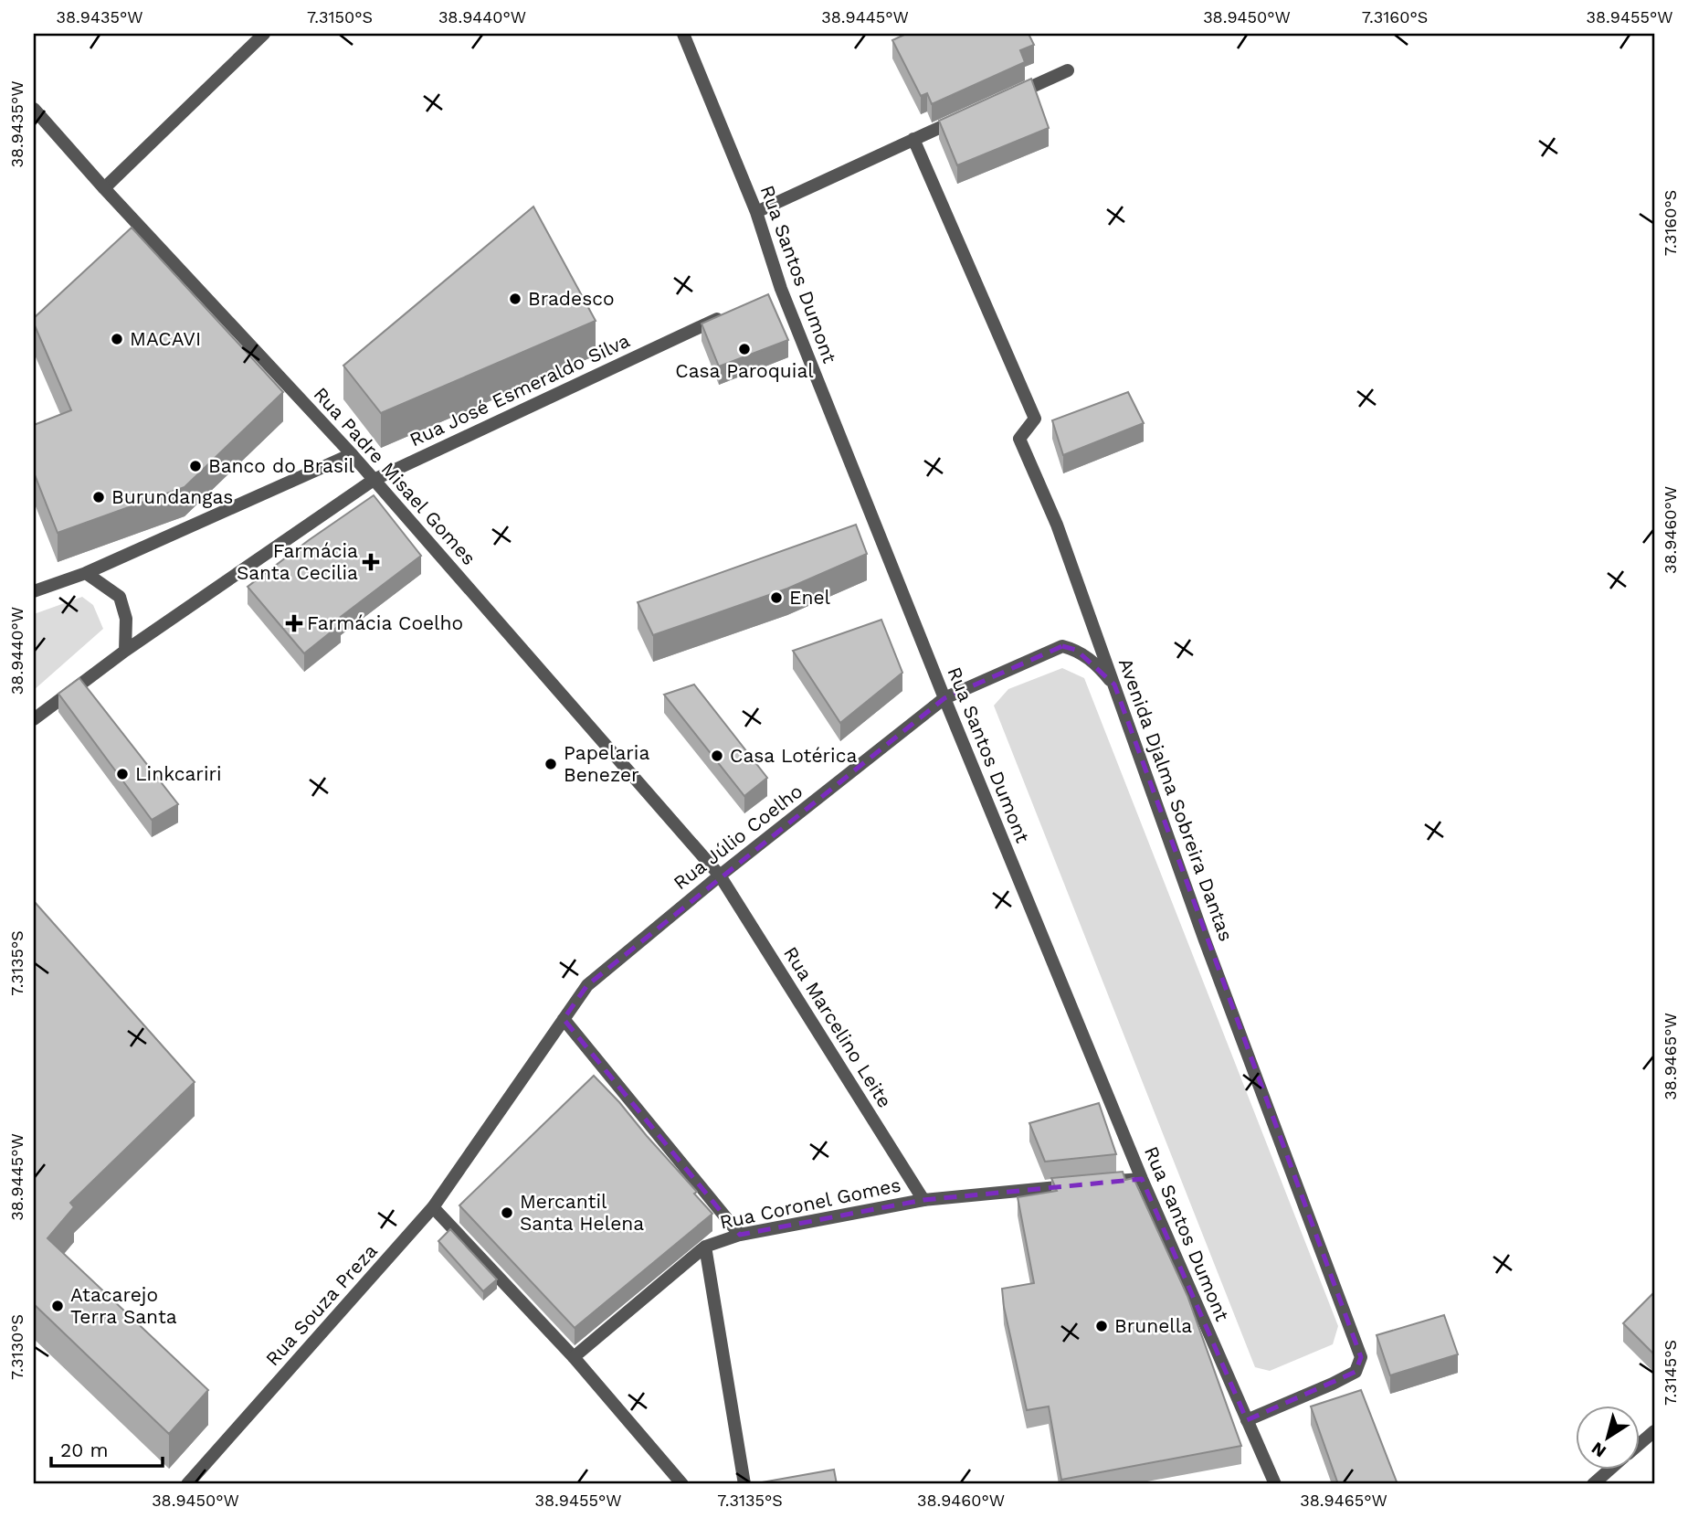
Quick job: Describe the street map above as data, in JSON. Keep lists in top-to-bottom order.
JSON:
{
  "streets": {
    "street": [
      "Rua Santos Dumont",
      "Rua José Esmeraldo Silva",
      "Rua Padre Misael Gomes",
      "Avenida Djalma Sobreira Dantas",
      "Rua Júlio Coelho",
      "Rua Marcelino Leite",
      "Rua Coronel Gomes",
      "Rua Souza Preza"
    ]
  },
  "crossings": [
    ["Rua Santos Dumont", "Avenida Djalma Sobreira Dantas"],
    ["Rua Santos Dumont", "Rua Júlio Coelho"],
    ["Rua José Esmeraldo Silva", "Rua Padre Misael Gomes"],
    ["Rua Padre Misael Gomes", "Rua Júlio Coelho"],
    ["Rua Padre Misael Gomes", "Rua Marcelino Leite"],
    ["Avenida Djalma Sobreira Dantas", "Rua Júlio Coelho"],
    ["Rua Júlio Coelho", "Rua Marcelino Leite"],
    ["Rua Júlio Coelho", "Rua Souza Preza"],
    ["Rua Marcelino Leite", "Rua Coronel Gomes"]
  ],
  "places": {
    "other": [
      "Bradesco",
      "MACAVI",
      "Casa Paroquial",
      "Banco do Brasil",
      "Burundangas",
      "Enel",
      "Casa Lotérica",
      "Papelaria Benezer",
      "Linkcariri",
      "Mercantil Santa Helena",
      "Atacarejo Terra Santa",
      "Brunella"
    ],
    "health": ["Farmácia Santa Cecilia", "Farmácia Coelho"]
  },
  "scale_bar": "20 m",
  "north": "bottom left",
  "coordinates": [
    "38.9435°W",
    "7.3150°S",
    "38.9440°W",
    "38.9445°W",
    "38.9450°W",
    "7.3160°S",
    "38.9455°W",
    "38.9460°W",
    "7.3135°S",
    "38.9465°W",
    "7.3130°S",
    "7.3145°S"
  ]
}
